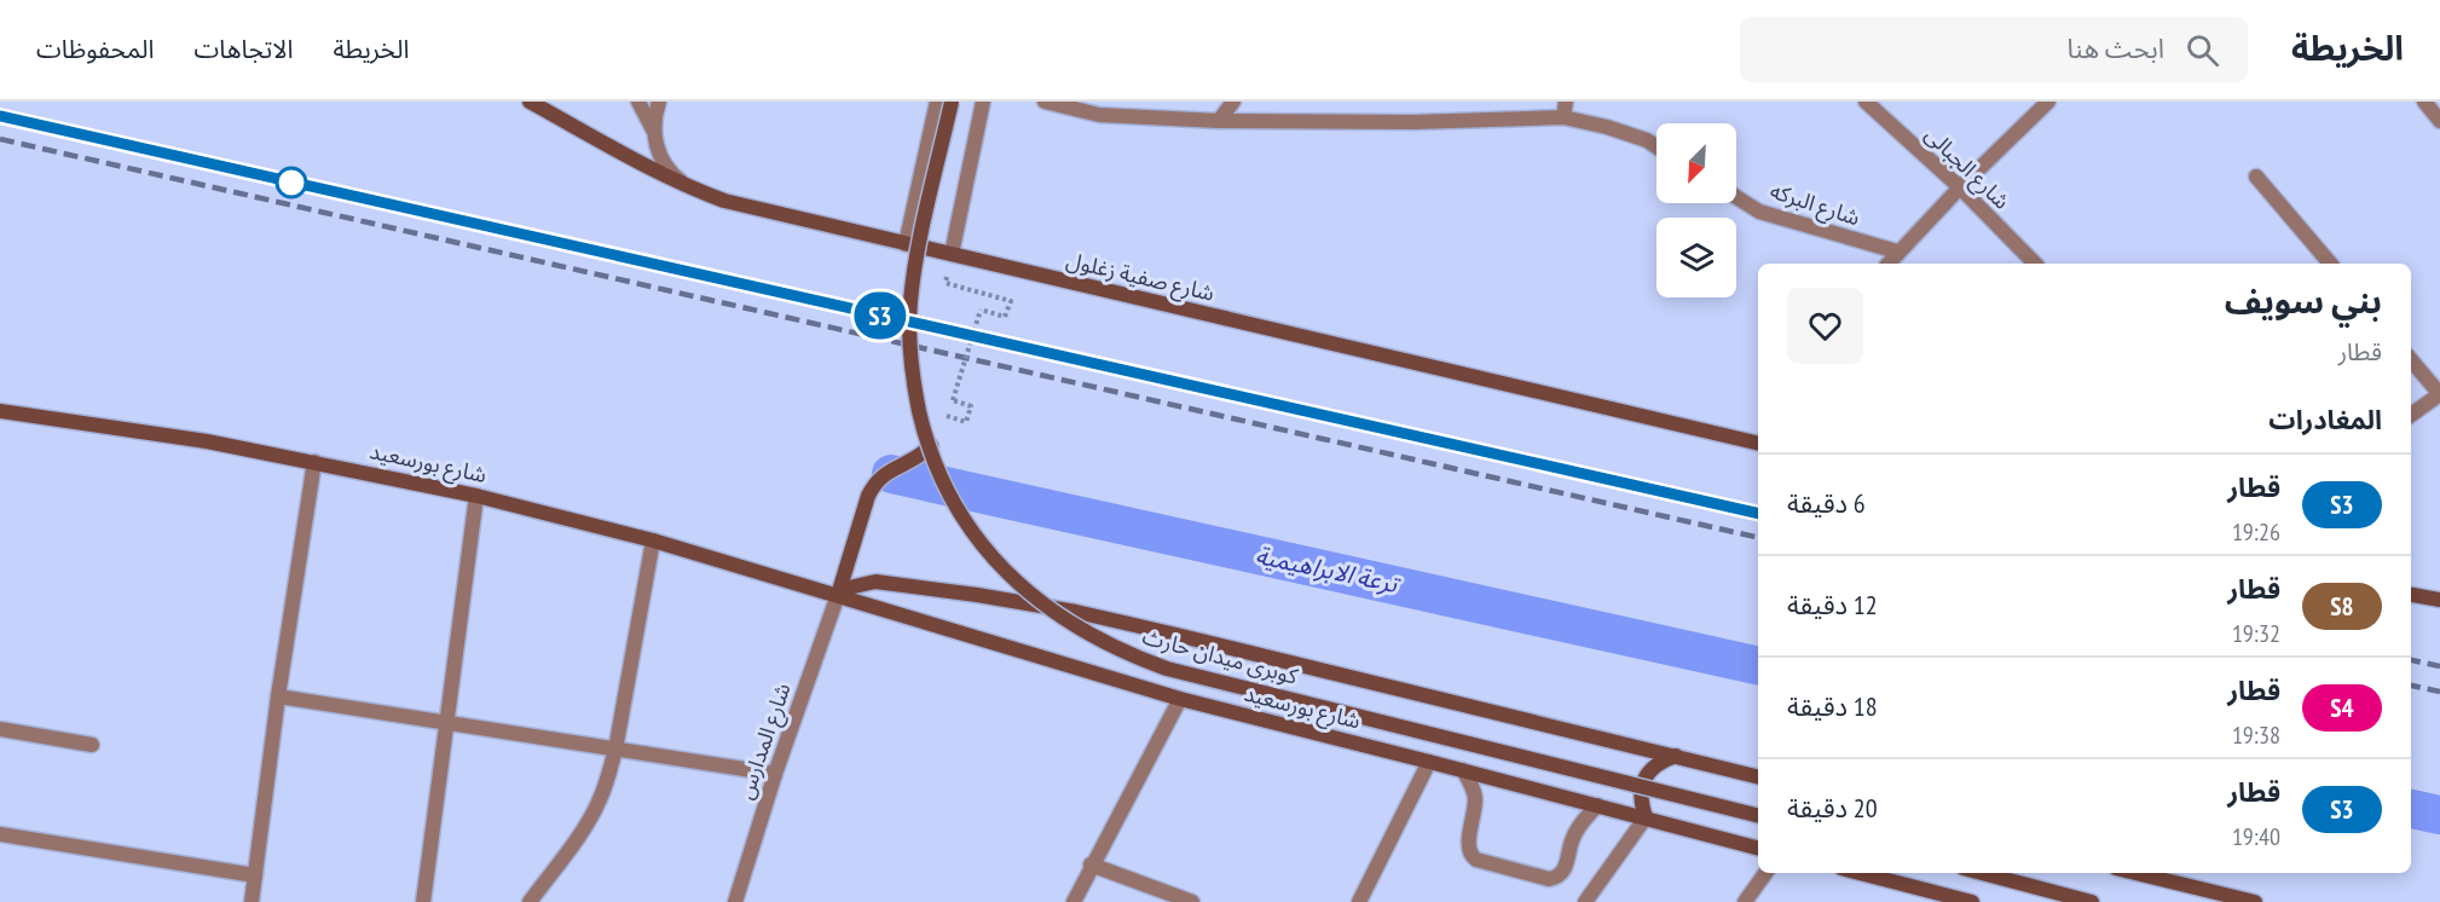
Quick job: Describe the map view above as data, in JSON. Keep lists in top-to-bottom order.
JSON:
{
  "streets": {
    "main road": ["شارع صفية زغلول", "شارع بورسعيد", "كوبرى ميدان حارث"],
    "street": ["شارع الجبالى", "شارع البركه", "شارع المدارس"]
  },
  "crossings": [
    ["شارع بورسعيد", "شارع المدارس"]
  ],
  "water": ["ترعة الابراهيمية"],
  "north": "bottom left",
  "page": {
    "header": "الخريطة",
    "search": "ابحث هنا",
    "nav": ["الخريطة", "الاتجاهات", "المحفوظات"],
    "on_map": "S3",
    "heading": [
      ["بني سويف", "قطار"],
      "المغادرات"
    ],
    "list": [
      {
        "mark": "S3",
        "name": "قطار",
        "note": "19:26",
        "value": "6 دقيقة"
      },
      {
        "mark": "S8",
        "name": "قطار",
        "note": "19:32",
        "value": "12 دقيقة"
      },
      {
        "mark": "S4",
        "name": "قطار",
        "note": "19:38",
        "value": "18 دقيقة"
      },
      {
        "mark": "S3",
        "name": "قطار",
        "note": "19:40",
        "value": "20 دقيقة"
      }
    ]
  }
}
